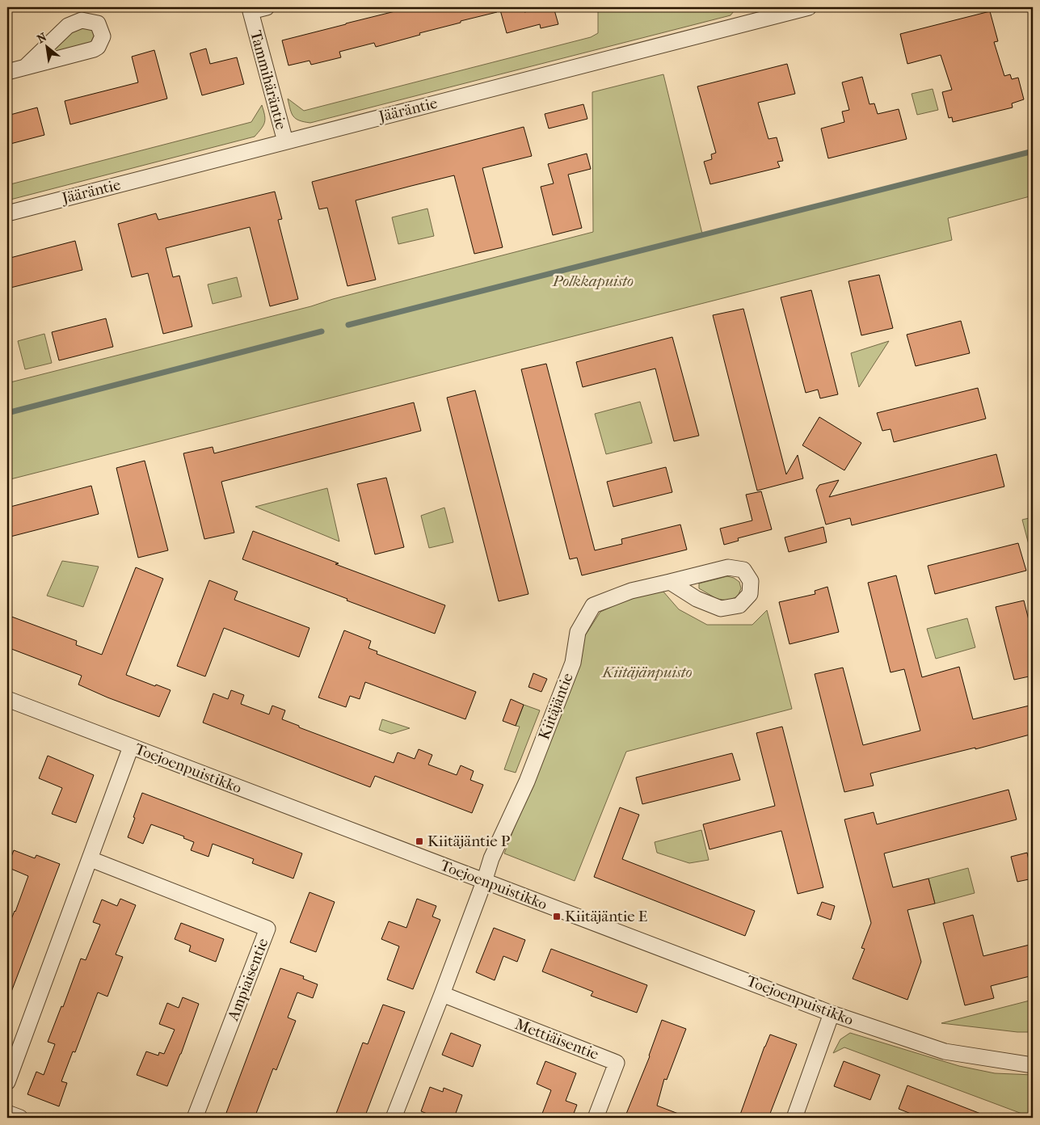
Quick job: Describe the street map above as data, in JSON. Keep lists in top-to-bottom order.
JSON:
{
  "streets": {
    "street": [
      "Tammihäräntie",
      "Jääräntie",
      "Kiitäjäntie",
      "Toejoenpuistikko",
      "Ampiaisentie",
      "Mettiäisentie"
    ]
  },
  "crossings": [
    ["Tammihäräntie", "Jääräntie"],
    ["Kiitäjäntie", "Toejoenpuistikko"]
  ],
  "parks": ["Polkkapuisto", "Kiitäjänpuisto"],
  "places": {
    "transit": ["Kiitäjäntie P", "Kiitäjäntie E"]
  },
  "north": "top left"
}
